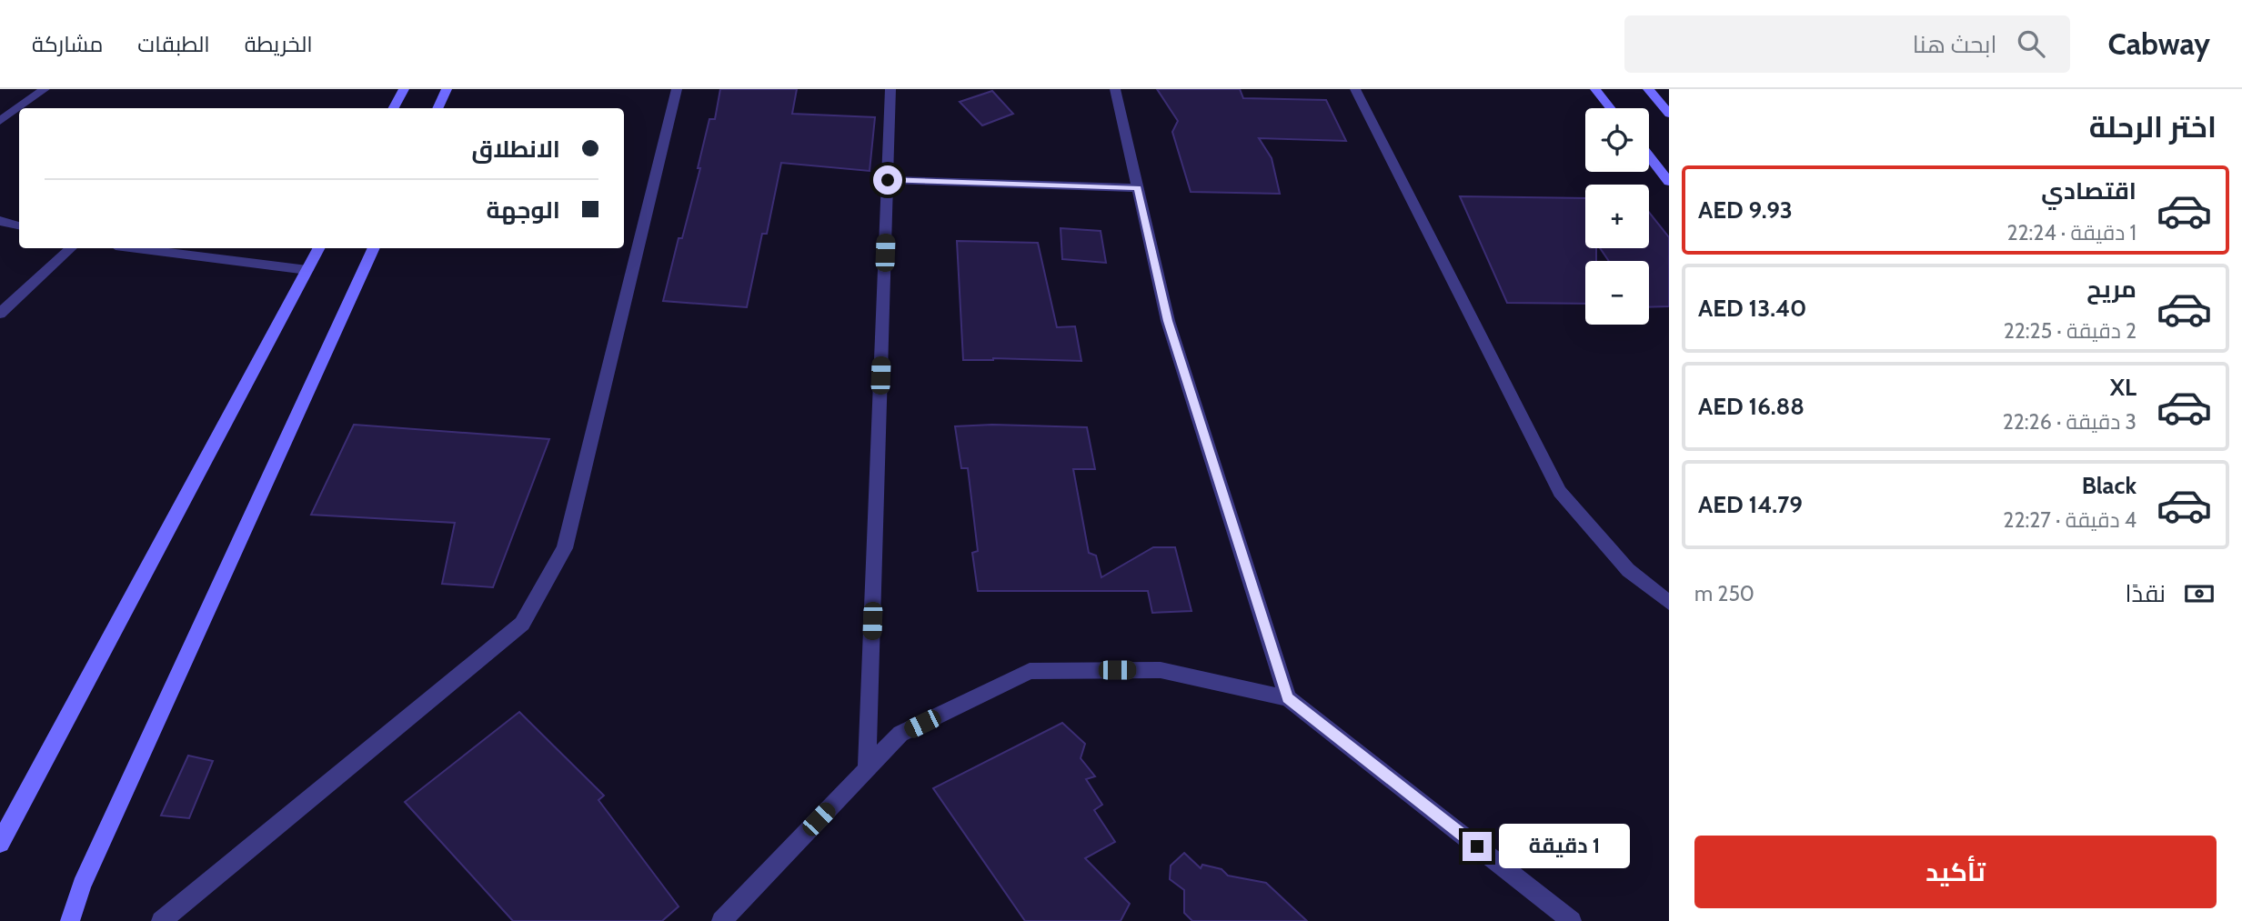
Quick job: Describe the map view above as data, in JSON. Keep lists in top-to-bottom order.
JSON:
{
  "page": {
    "header": "Cabway",
    "search": "ابحث هنا",
    "nav": ["الخريطة", "الطبقات", "مشاركة"],
    "heading": "اختر الرحلة",
    "map_buttons": ["+", "−"],
    "banner": ["الانطلاق", "الوجهة"],
    "list": [
      {
        "name": "اقتصادي",
        "note": "1 دقيقة · 22:24",
        "value": "AED 9.93"
      },
      {
        "name": "مريح",
        "note": "2 دقيقة · 22:25",
        "value": "AED 13.40"
      },
      {
        "name": "XL",
        "note": "3 دقيقة · 22:26",
        "value": "AED 16.88"
      },
      {
        "name": "Black",
        "note": "4 دقيقة · 22:27",
        "value": "AED 14.79"
      }
    ],
    "pay": ["نقدًا", "250 m"],
    "buttons": "تأكيد",
    "bubble": "1 دقيقة"
  }
}
